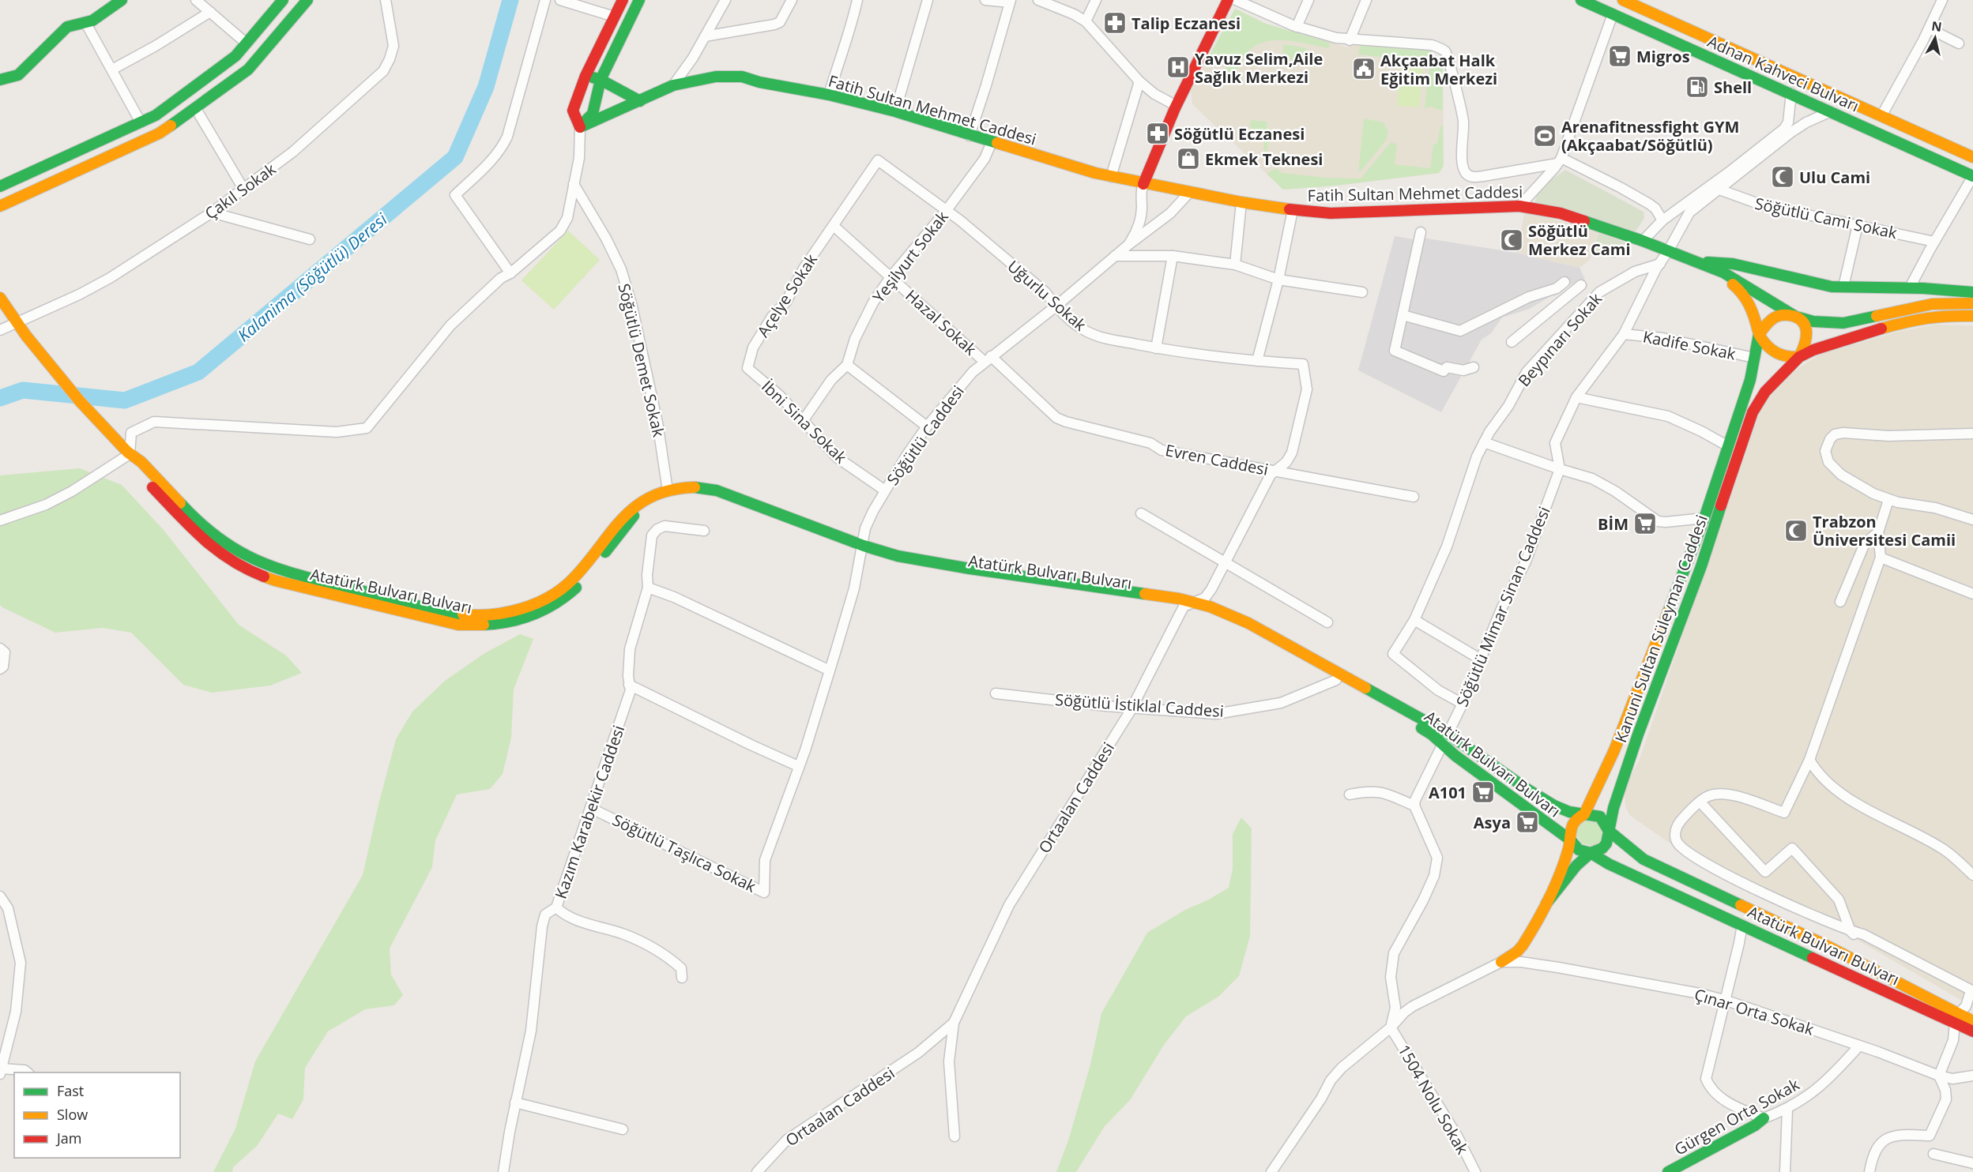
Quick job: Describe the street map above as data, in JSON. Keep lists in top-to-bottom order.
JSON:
{
  "streets": {
    "main road": [
      "Adnan Kahveci Bulvarı",
      "Fatih Sultan Mehmet Caddesi",
      "Atatürk Bulvarı Bulvarı",
      "Kanuni Sultan Süleyman Caddesi",
      "Gürgen Orta Sokak"
    ],
    "street": [
      "Çakıl Sokak",
      "Söğütlü Cami Sokak",
      "Yeşilyurt Sokak",
      "Açelye Sokak",
      "Uğurlu Sokak",
      "Hazal Sokak",
      "Beypınarı Sokak",
      "Kadife Sokak",
      "Söğütlü Demet Sokak",
      "İbni Sina Sokak",
      "Söğütlü Caddesi",
      "Evren Caddesi",
      "Söğütlü Mimar Sinan Caddesi",
      "Söğütlü İstiklal Caddesi",
      "Ortaalan Caddesi",
      "Kazım Karabekir Caddesi",
      "Söğütlü Taşlıca Sokak",
      "Çınar Orta Sokak",
      "1504 Nolu Sokak"
    ]
  },
  "crossings": [
    ["Fatih Sultan Mehmet Caddesi", "Yeşilyurt Sokak"],
    ["Fatih Sultan Mehmet Caddesi", "Söğütlü Caddesi"],
    ["Fatih Sultan Mehmet Caddesi", "Kanuni Sultan Süleyman Caddesi"],
    ["Çakıl Sokak", "Atatürk Bulvarı Bulvarı"],
    ["Yeşilyurt Sokak", "Uğurlu Sokak"],
    ["Yeşilyurt Sokak", "Hazal Sokak"],
    ["Yeşilyurt Sokak", "İbni Sina Sokak"],
    ["Açelye Sokak", "Uğurlu Sokak"],
    ["Açelye Sokak", "Hazal Sokak"],
    ["Açelye Sokak", "İbni Sina Sokak"],
    ["Uğurlu Sokak", "Söğütlü Caddesi"],
    ["Uğurlu Sokak", "Evren Caddesi"],
    ["Hazal Sokak", "Söğütlü Caddesi"],
    ["Hazal Sokak", "Evren Caddesi"],
    ["Beypınarı Sokak", "Söğütlü Mimar Sinan Caddesi"],
    ["Kadife Sokak", "Kanuni Sultan Süleyman Caddesi"],
    ["Söğütlü Demet Sokak", "Atatürk Bulvarı Bulvarı"],
    ["İbni Sina Sokak", "Söğütlü Caddesi"],
    ["Söğütlü Caddesi", "Evren Caddesi"],
    ["Söğütlü Caddesi", "Atatürk Bulvarı Bulvarı"],
    ["Söğütlü Caddesi", "Söğütlü Taşlıca Sokak"],
    ["Atatürk Bulvarı Bulvarı", "Söğütlü Mimar Sinan Caddesi"],
    ["Atatürk Bulvarı Bulvarı", "Kanuni Sultan Süleyman Caddesi"],
    ["Atatürk Bulvarı Bulvarı", "Söğütlü İstiklal Caddesi"],
    ["Atatürk Bulvarı Bulvarı", "Ortaalan Caddesi"],
    ["Kanuni Sultan Süleyman Caddesi", "Çınar Orta Sokak"],
    ["Söğütlü İstiklal Caddesi", "Ortaalan Caddesi"],
    ["Kazım Karabekir Caddesi", "Söğütlü Taşlıca Sokak"],
    ["Çınar Orta Sokak", "Gürgen Orta Sokak"]
  ],
  "water": ["Kalanima (Söğütlü) Deresi"],
  "places": {
    "pharmacy": ["Talip Eczanesi", "Söğütlü Eczanesi"],
    "supermarket": [
      "Migros",
      "BİM",
      "A101",
      "Asya"
    ],
    "hospital": ["Yavuz Selim,Aile Sağlık Merkezi"],
    "public building": ["Akçaabat Halk Eğitim Merkezi"],
    "fuel station": ["Shell"],
    "sports": ["Arenafitnessfight GYM (Akçaabat/Söğütlü)"],
    "shop": ["Ekmek Teknesi"],
    "mosque": ["Ulu Cami", "Söğütlü Merkez Cami", "Trabzon Üniversitesi Camii"]
  },
  "legend": ["Fast", "Slow", "Jam"],
  "north": "top"
}
